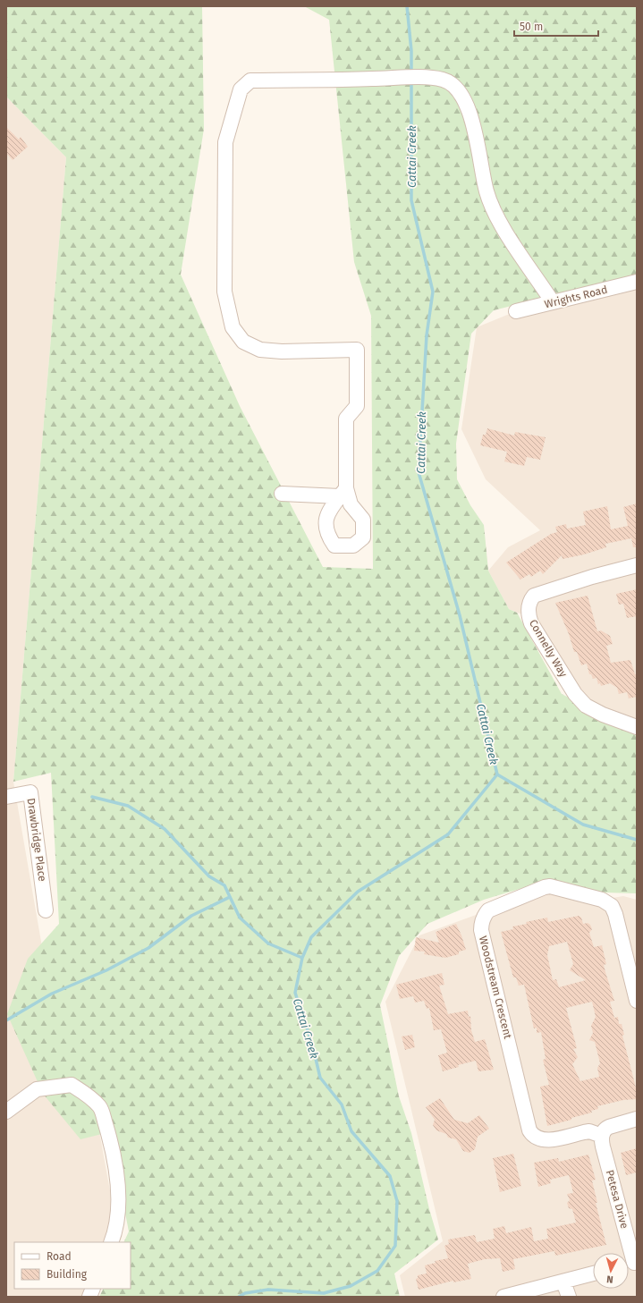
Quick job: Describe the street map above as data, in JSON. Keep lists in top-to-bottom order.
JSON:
{
  "streets": {
    "street": [
      "Wrights Road",
      "Connelly Way",
      "Drawbridge Place",
      "Woodstream Crescent",
      "Petesa Drive"
    ]
  },
  "crossings": [
    ["Woodstream Crescent", "Petesa Drive"]
  ],
  "water": ["Cattai Creek"],
  "legend": ["Road", "Building"],
  "scale_bar": "50 m",
  "north": "bottom"
}
